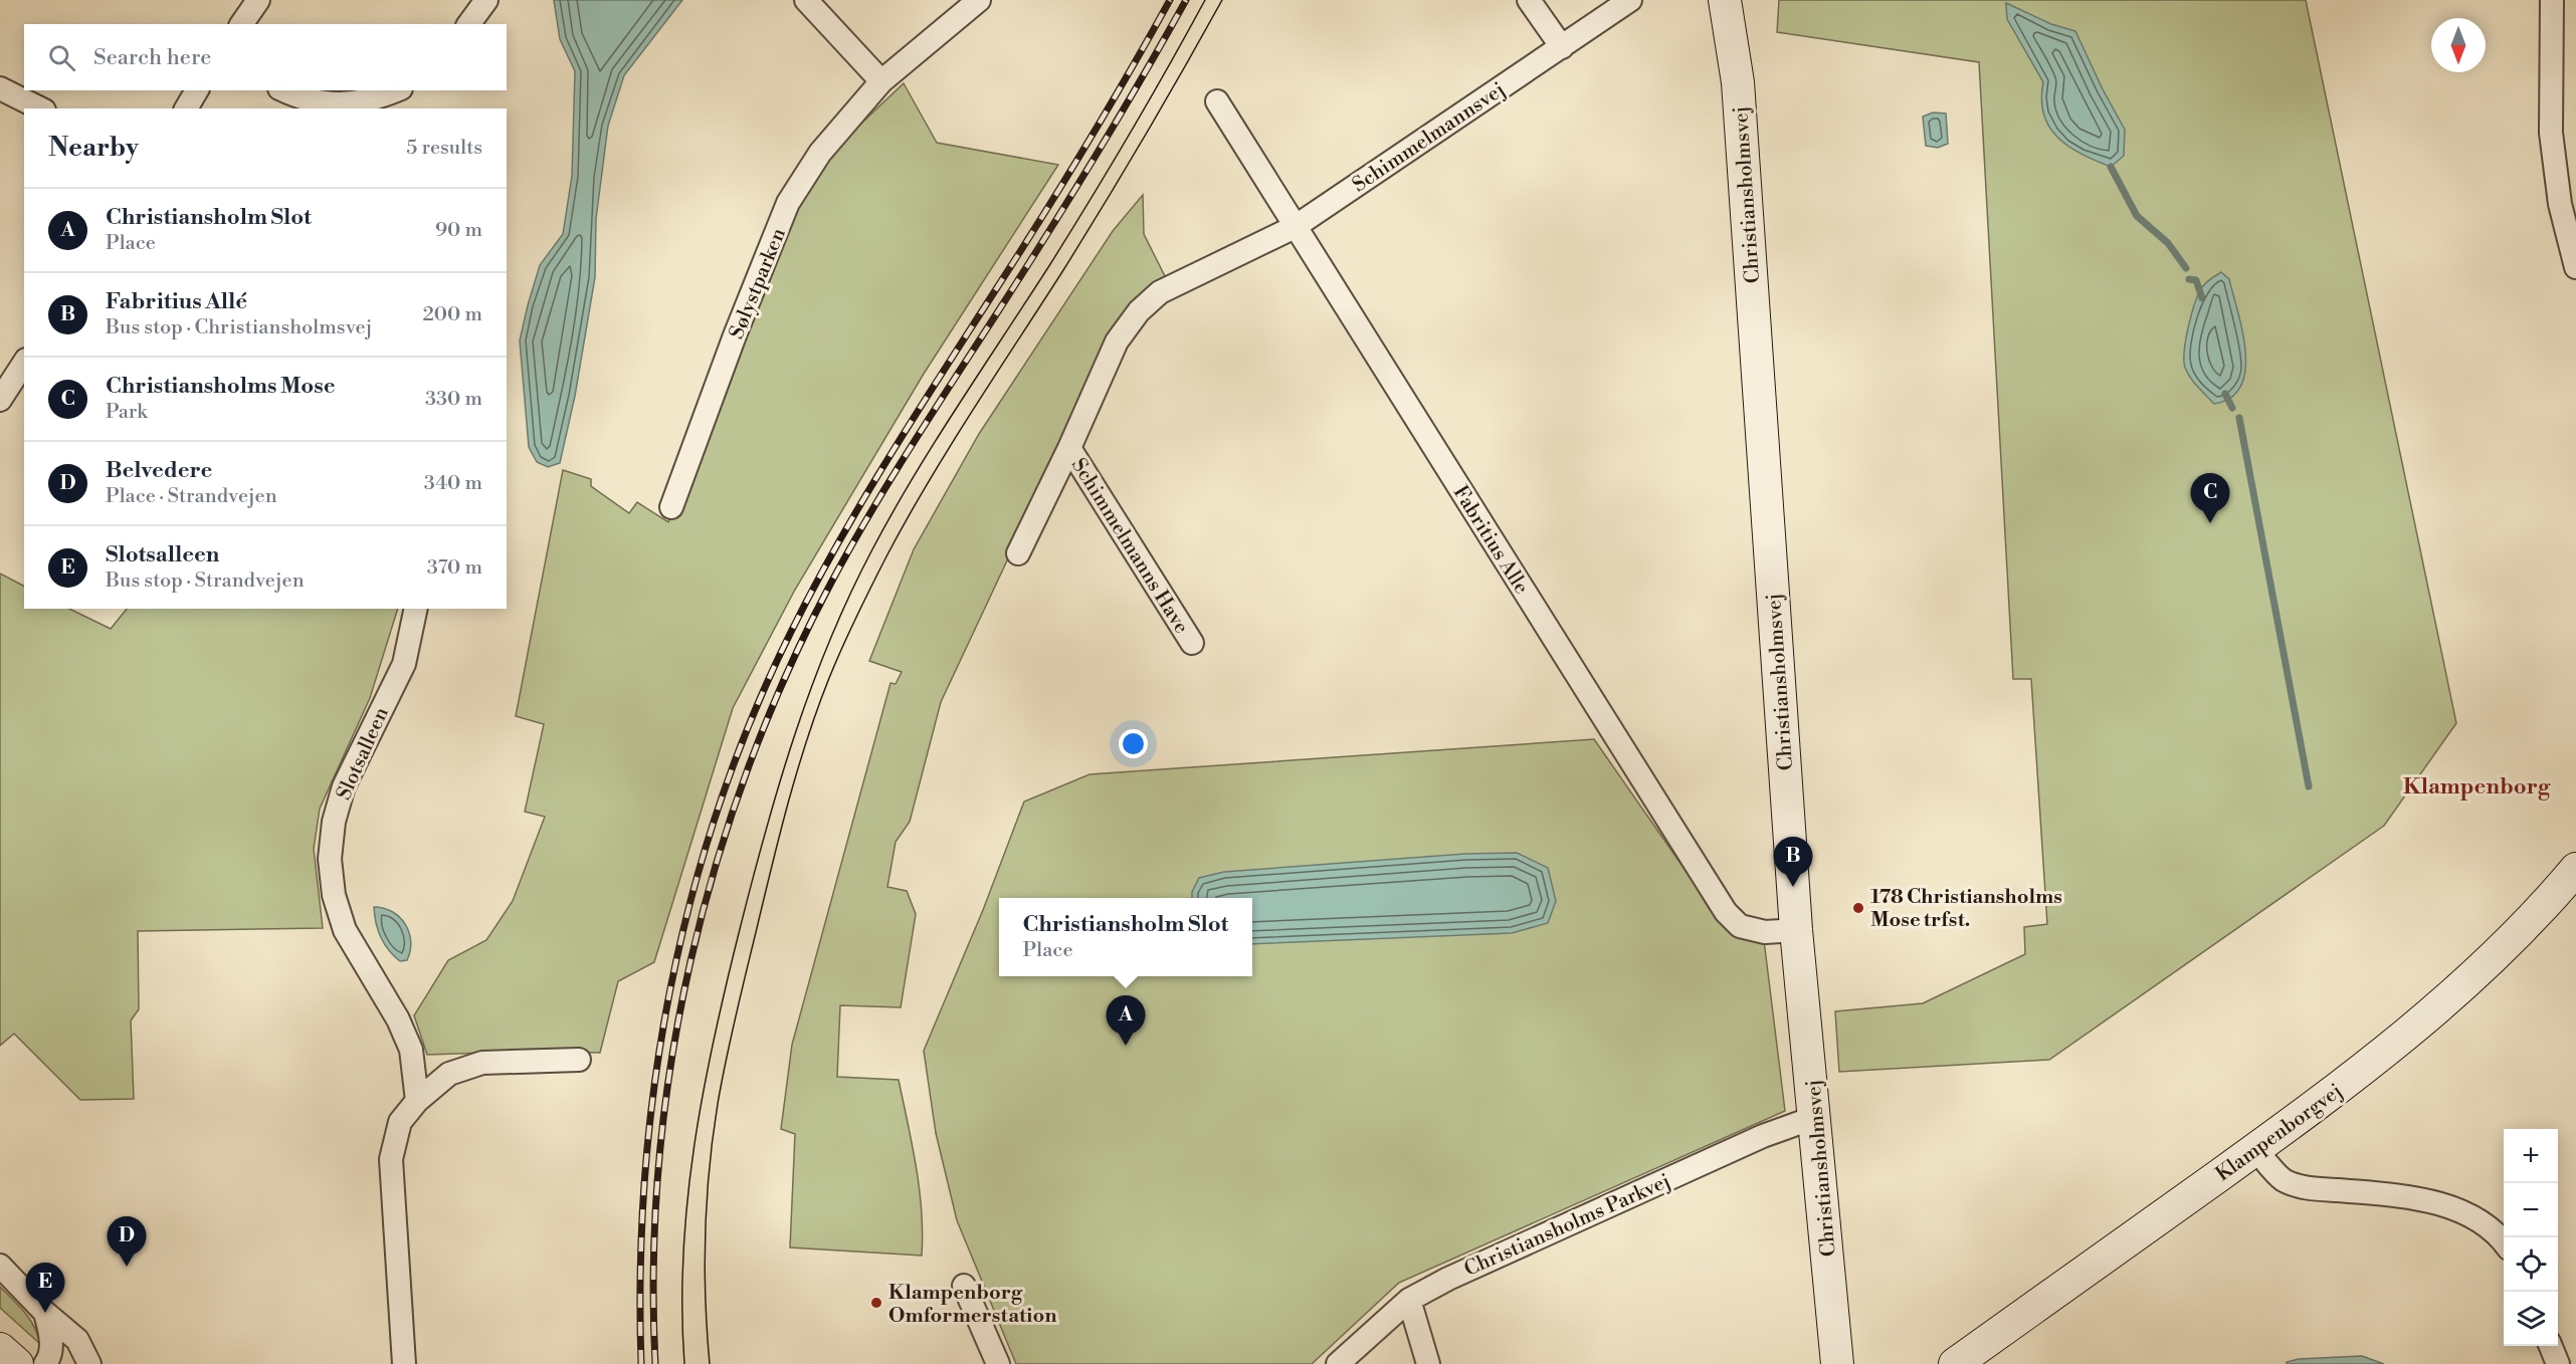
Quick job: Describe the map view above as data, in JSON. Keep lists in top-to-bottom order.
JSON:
{
  "streets": {
    "street": [
      "Schimmelmannsvej",
      "Christiansholmsvej",
      "Sølystparken",
      "Fabritius Alle",
      "Schimmelmanns Have",
      "Slotsalleen",
      "Klampenborgvej",
      "Christiansholms Parkvej"
    ]
  },
  "crossings": [
    ["Schimmelmannsvej", "Fabritius Alle"],
    ["Schimmelmannsvej", "Schimmelmanns Have"],
    ["Christiansholmsvej", "Fabritius Alle"],
    ["Christiansholmsvej", "Christiansholms Parkvej"],
    ["Fabritius Alle", "Schimmelmanns Have"]
  ],
  "districts": ["Klampenborg"],
  "places": ["178 Christiansholms Mose trfst.", "Klampenborg Omformerstation"],
  "north": "bottom",
  "page": {
    "search": "Search here",
    "heading": ["Nearby", "5 results"],
    "list": [
      {
        "mark": "A",
        "name": "Christiansholm Slot",
        "note": "Place",
        "value": "90 m"
      },
      {
        "mark": "B",
        "name": "Fabritius Allé",
        "note": "Bus stop · Christiansholmsvej",
        "value": "200 m"
      },
      {
        "mark": "C",
        "name": "Christiansholms Mose",
        "note": "Park",
        "value": "330 m"
      },
      {
        "mark": "D",
        "name": "Belvedere",
        "note": "Place · Strandvejen",
        "value": "340 m"
      },
      {
        "mark": "E",
        "name": "Slotsalleen",
        "note": "Bus stop · Strandvejen",
        "value": "370 m"
      }
    ],
    "pins": [
      "C",
      "B",
      "A",
      "D",
      "E"
    ],
    "popup": ["Christiansholm Slot", "Place"],
    "map_buttons": ["+", "−"]
  }
}
